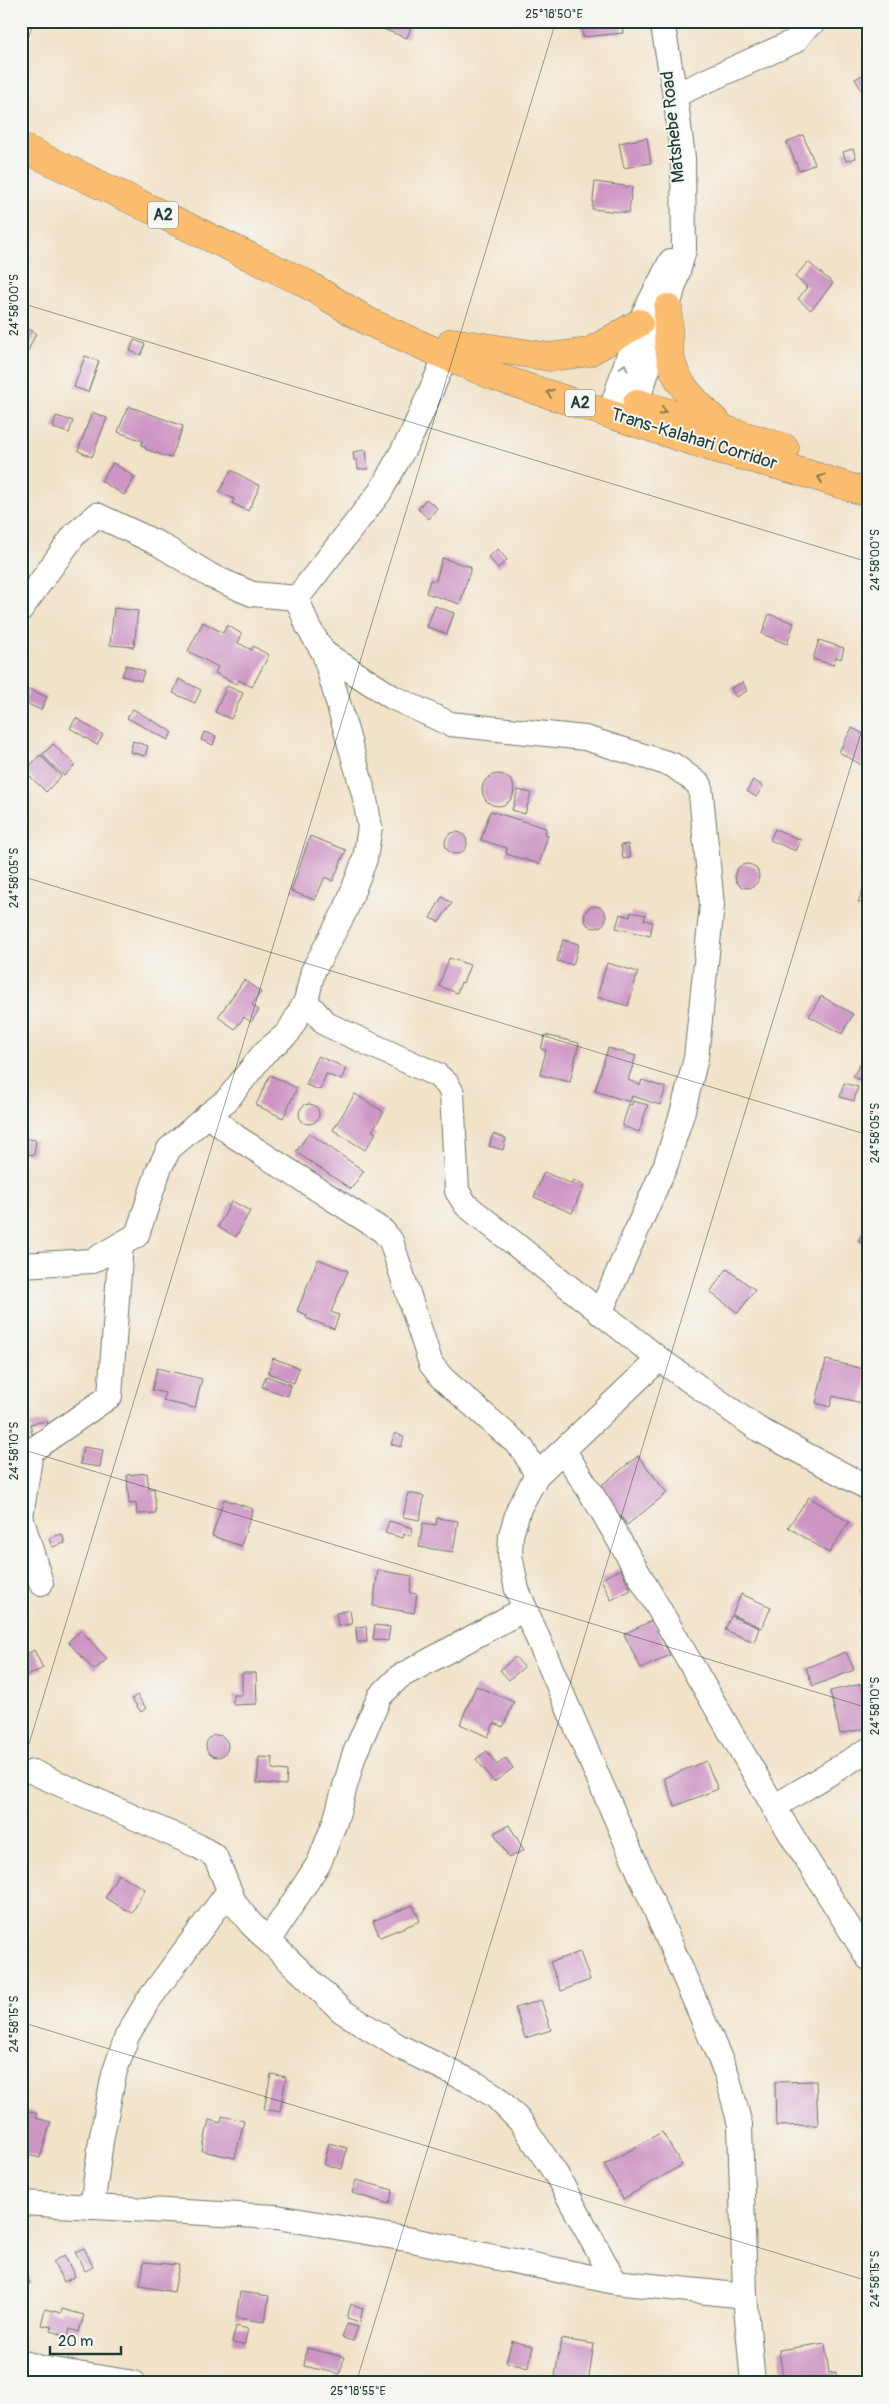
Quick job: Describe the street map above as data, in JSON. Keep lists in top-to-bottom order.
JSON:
{
  "streets": {
    "highway": ["A2", "Trans-Kalahari Corridor"],
    "street": ["Matshebe Road"]
  },
  "scale_bar": "20 m",
  "coordinates": [
    "25°18'50\"E",
    "24°58'00\"S",
    "24°58'05\"S",
    "24°58'10\"S",
    "24°58'15\"S",
    "25°18'55\"E"
  ]
}
